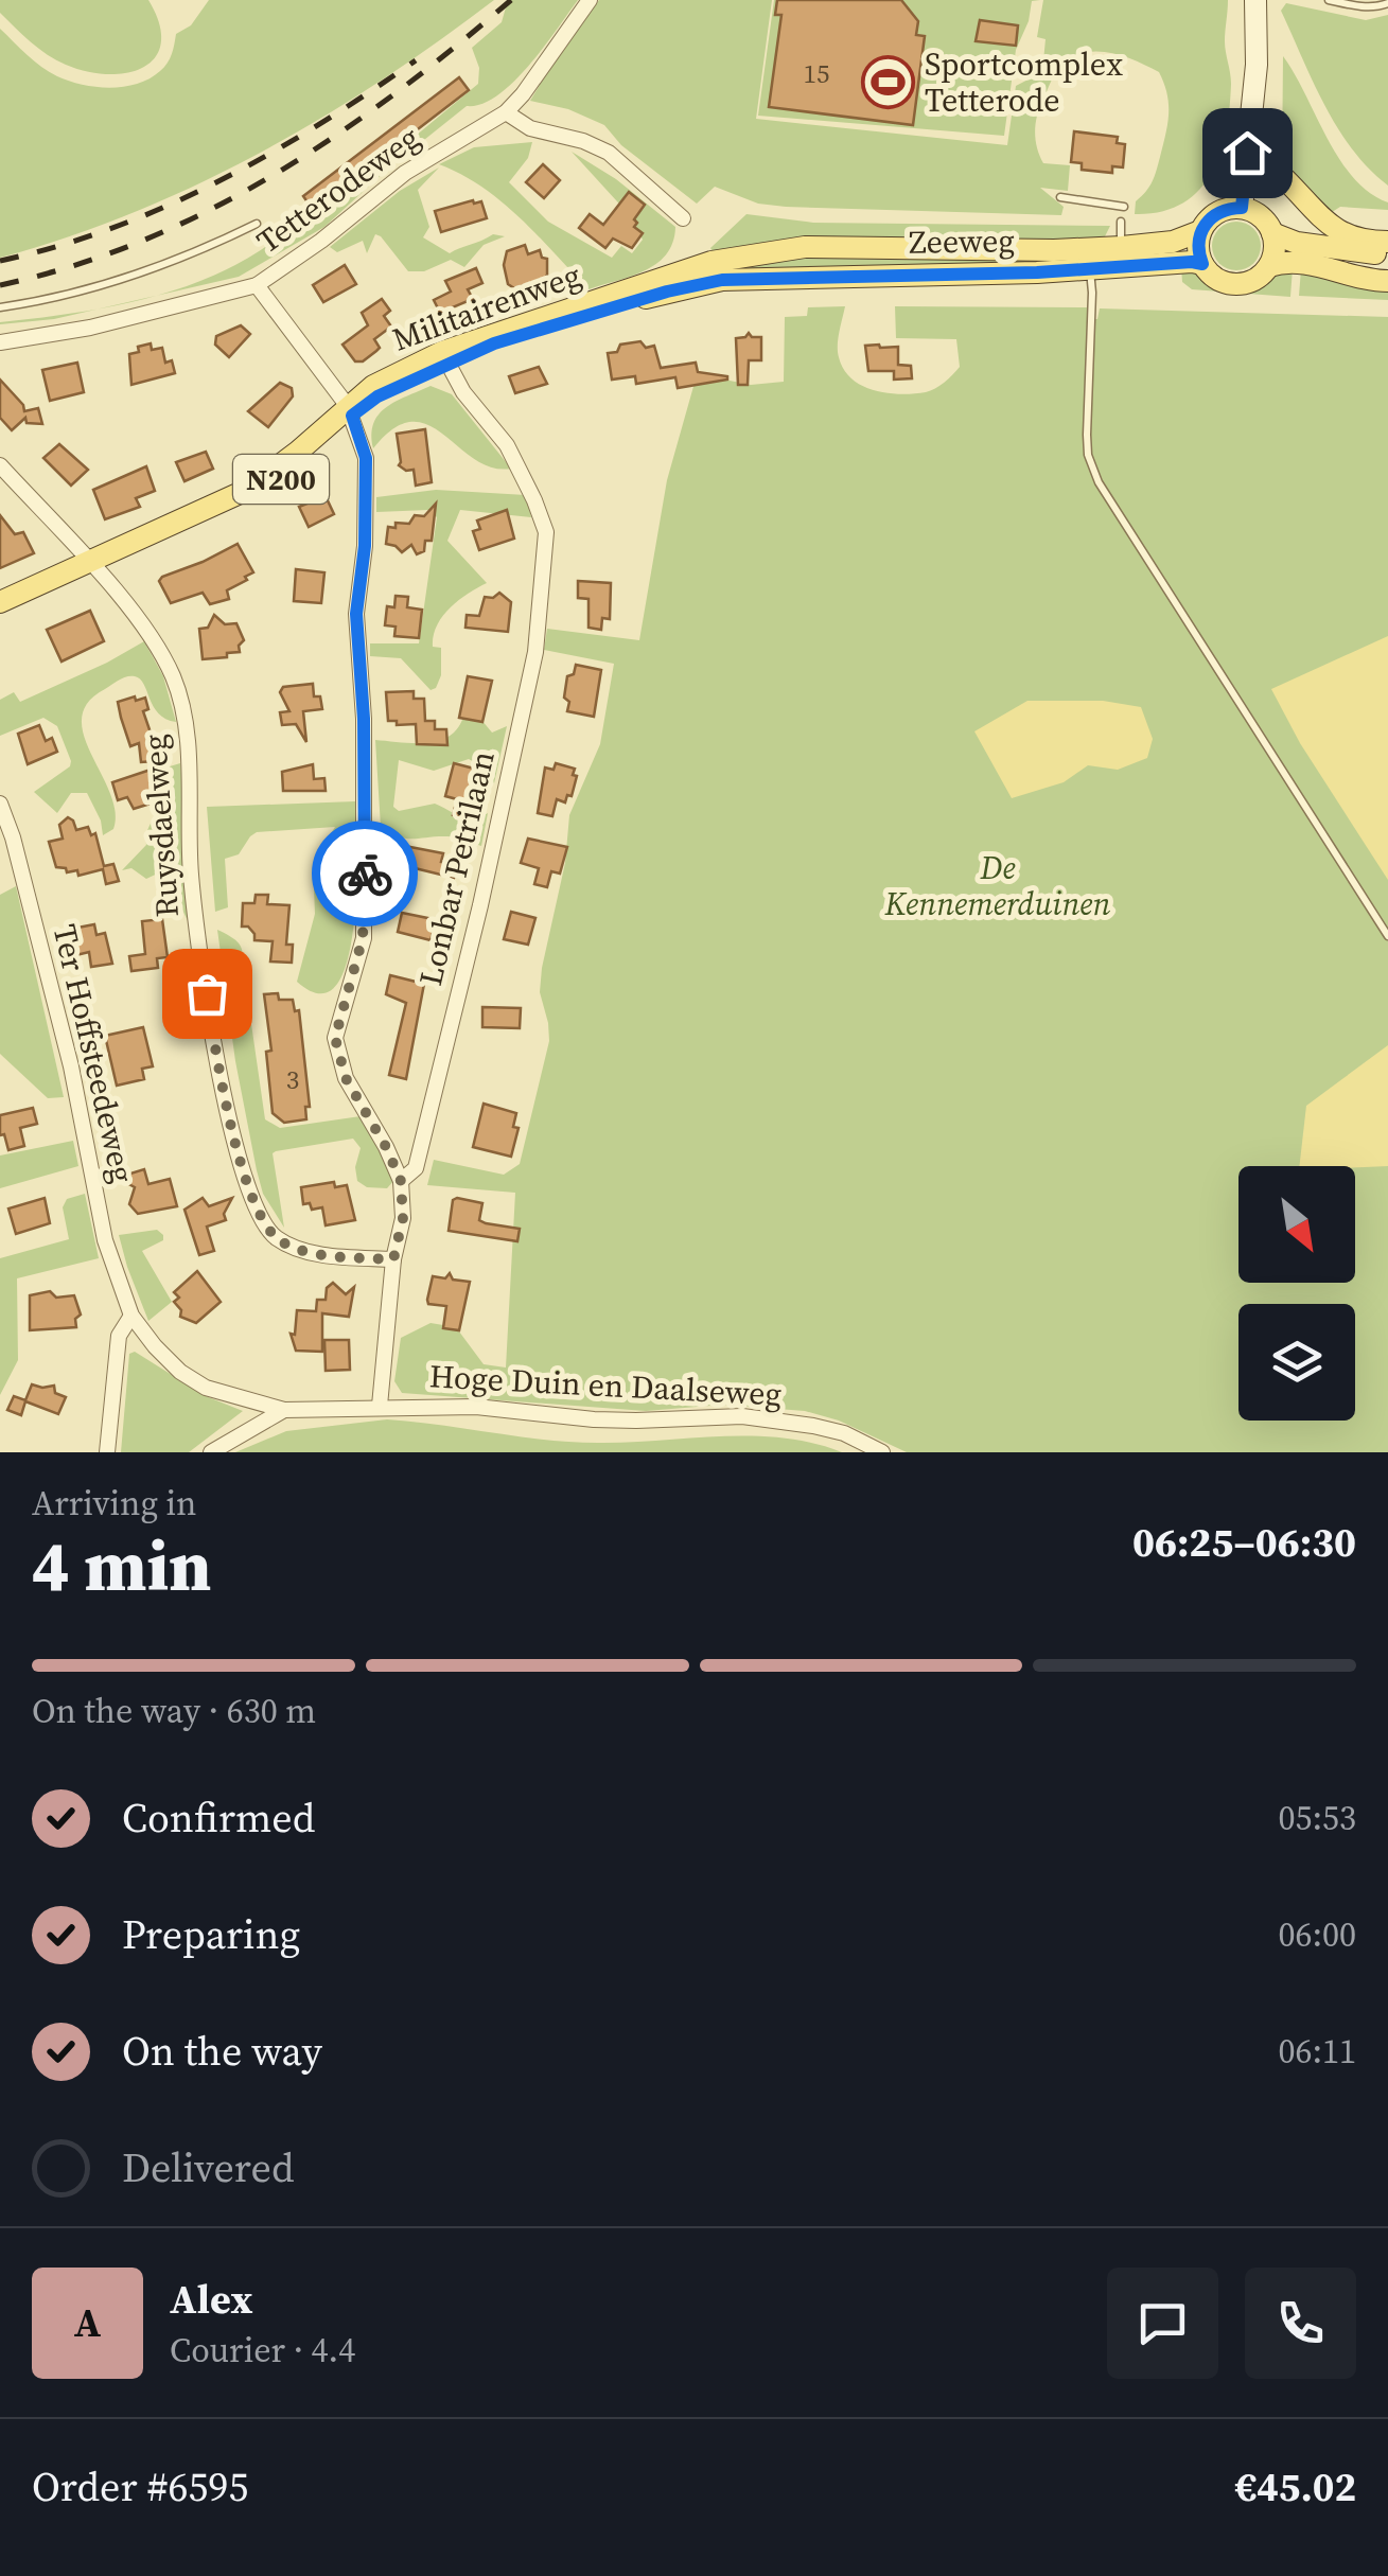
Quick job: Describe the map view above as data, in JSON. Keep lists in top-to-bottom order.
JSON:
{
  "streets": {
    "main road": ["Zeeweg", "Militairenweg", "N200"],
    "street": [
      "Tetterodeweg",
      "Ruysdaelweg",
      "Lonbar Petrilaan",
      "Ter Hoffsteedeweg",
      "Hoge Duin en Daalseweg"
    ]
  },
  "crossings": [
    ["Zeeweg", "Militairenweg"],
    ["Zeeweg", "N200"],
    ["Militairenweg", "Ruysdaelweg"],
    ["Militairenweg", "Lonbar Petrilaan"],
    ["Ruysdaelweg", "Lonbar Petrilaan"],
    ["Lonbar Petrilaan", "Hoge Duin en Daalseweg"],
    ["Ter Hoffsteedeweg", "Hoge Duin en Daalseweg"]
  ],
  "parks": ["De Kennemerduinen"],
  "places": {
    "sports": ["Sportcomplex Tetterode"]
  },
  "house_numbers": ["15", "3"],
  "north": "bottom right",
  "page": {
    "heading": ["4 min", "Arriving in", "06:25–06:30"],
    "panel": [
      "Alex",
      "Courier · 4.4",
      "Order #6595",
      "€45.02"
    ],
    "bar": "On the way · 630 m",
    "list": [
      ["Confirmed", "05:53"],
      ["Preparing", "06:00"],
      ["On the way", "06:11"],
      "Delivered"
    ],
    "round": "A"
  }
}
